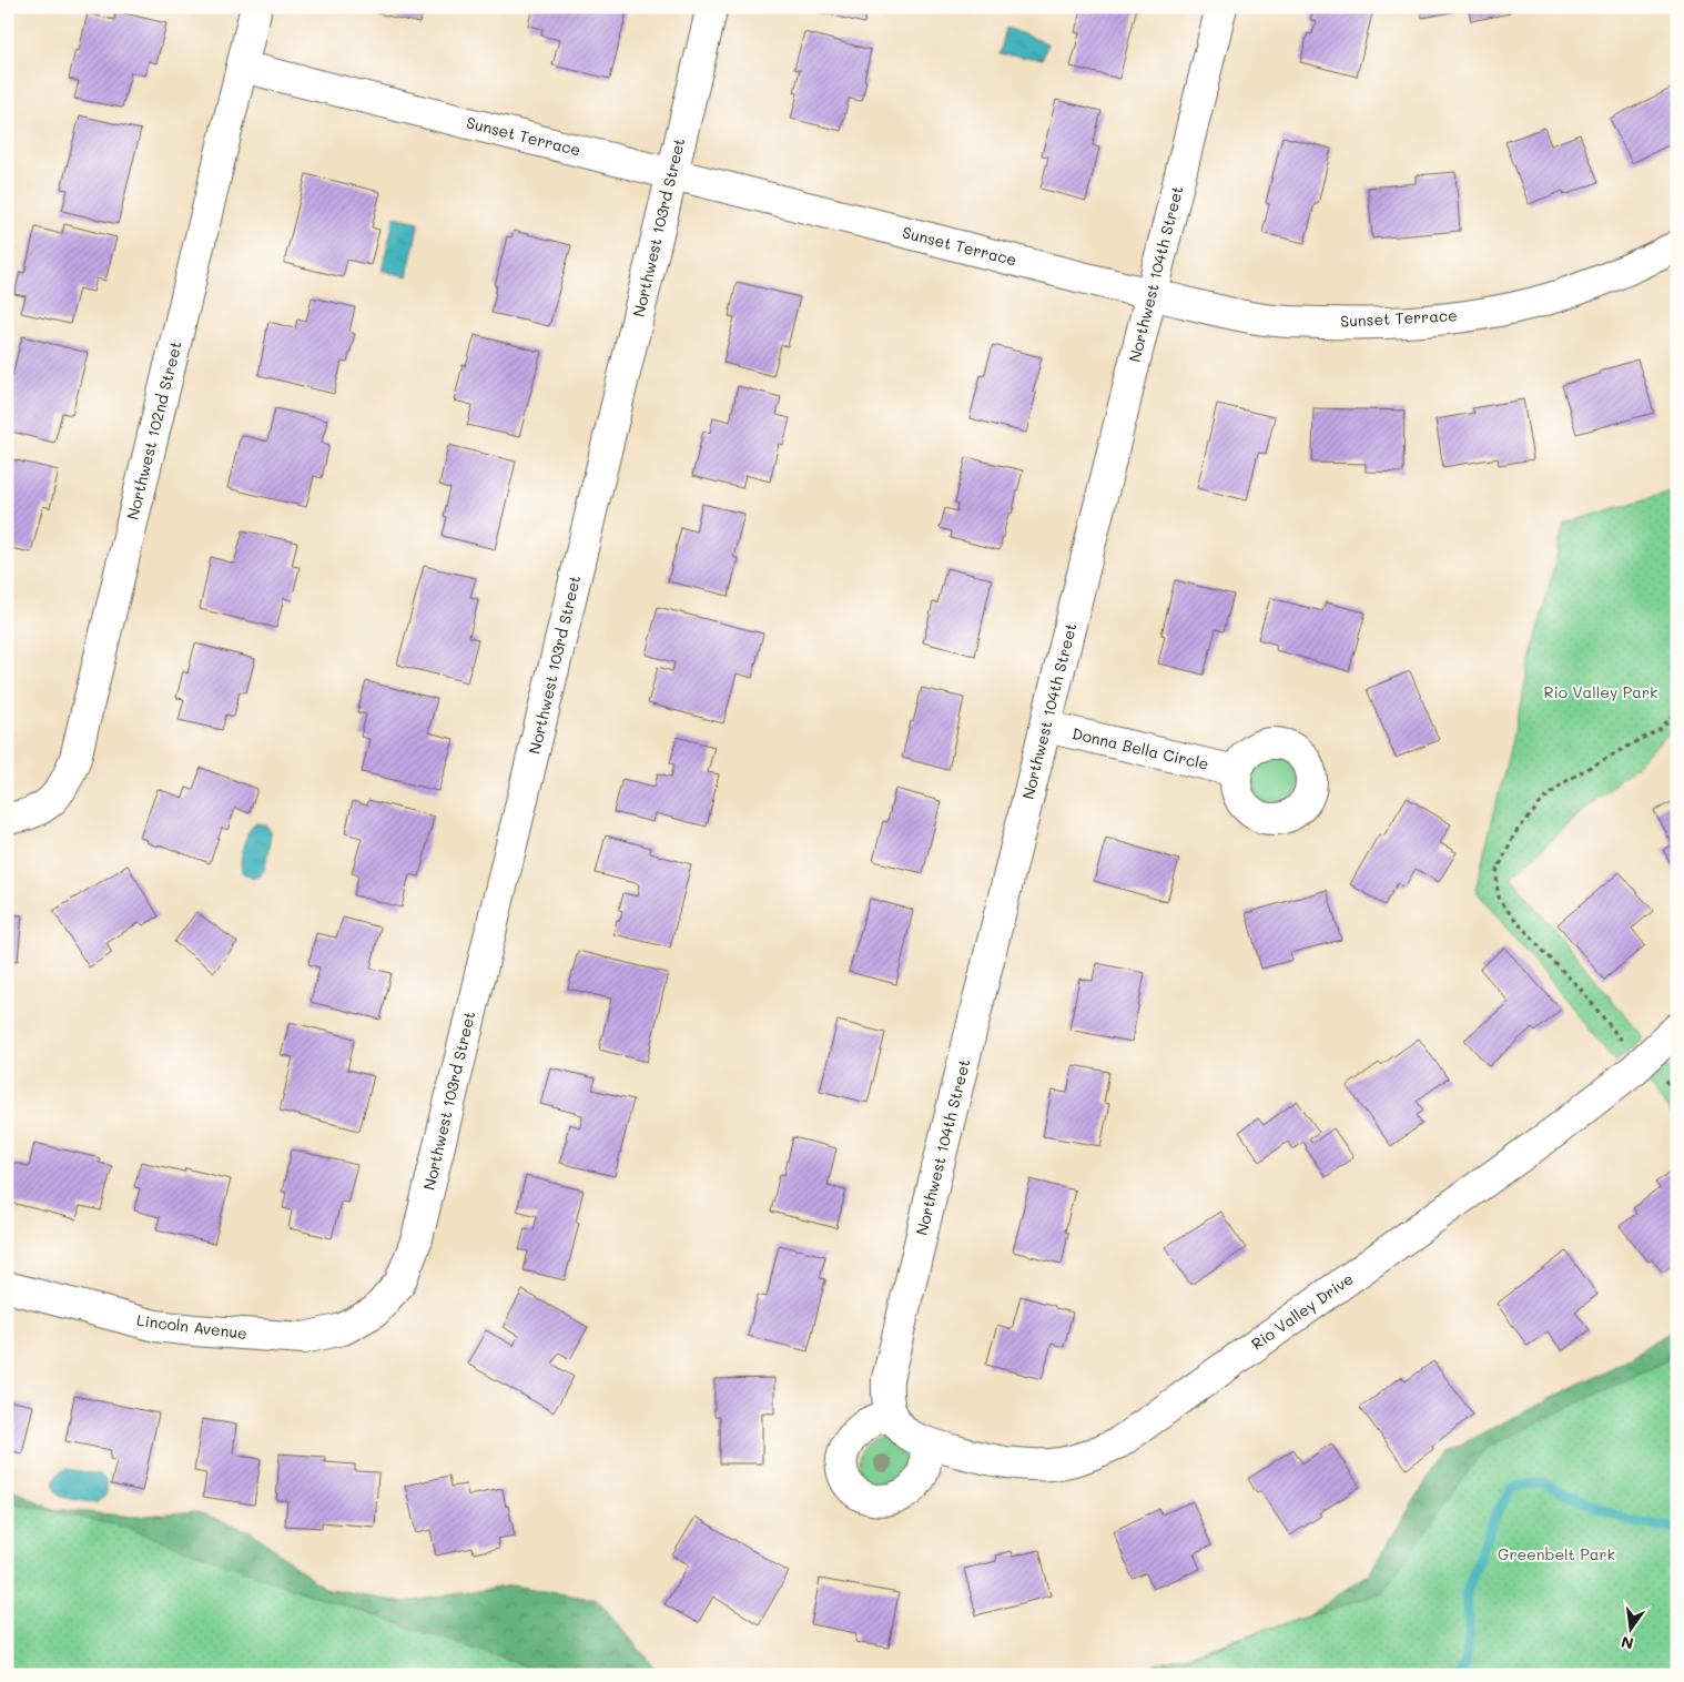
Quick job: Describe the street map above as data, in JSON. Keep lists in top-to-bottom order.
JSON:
{
  "streets": {
    "street": [
      "Sunset Terrace",
      "Northwest 103rd Street",
      "Northwest 104th Street",
      "Northwest 102nd Street",
      "Donna Bella Circle",
      "Rio Valley Drive",
      "Lincoln Avenue"
    ]
  },
  "crossings": [
    ["Sunset Terrace", "Northwest 103rd Street"],
    ["Sunset Terrace", "Northwest 104th Street"],
    ["Sunset Terrace", "Northwest 102nd Street"],
    ["Northwest 103rd Street", "Lincoln Avenue"],
    ["Northwest 104th Street", "Donna Bella Circle"],
    ["Northwest 104th Street", "Rio Valley Drive"]
  ],
  "parks": ["Rio Valley Park", "Greenbelt Park"],
  "north": "bottom"
}
